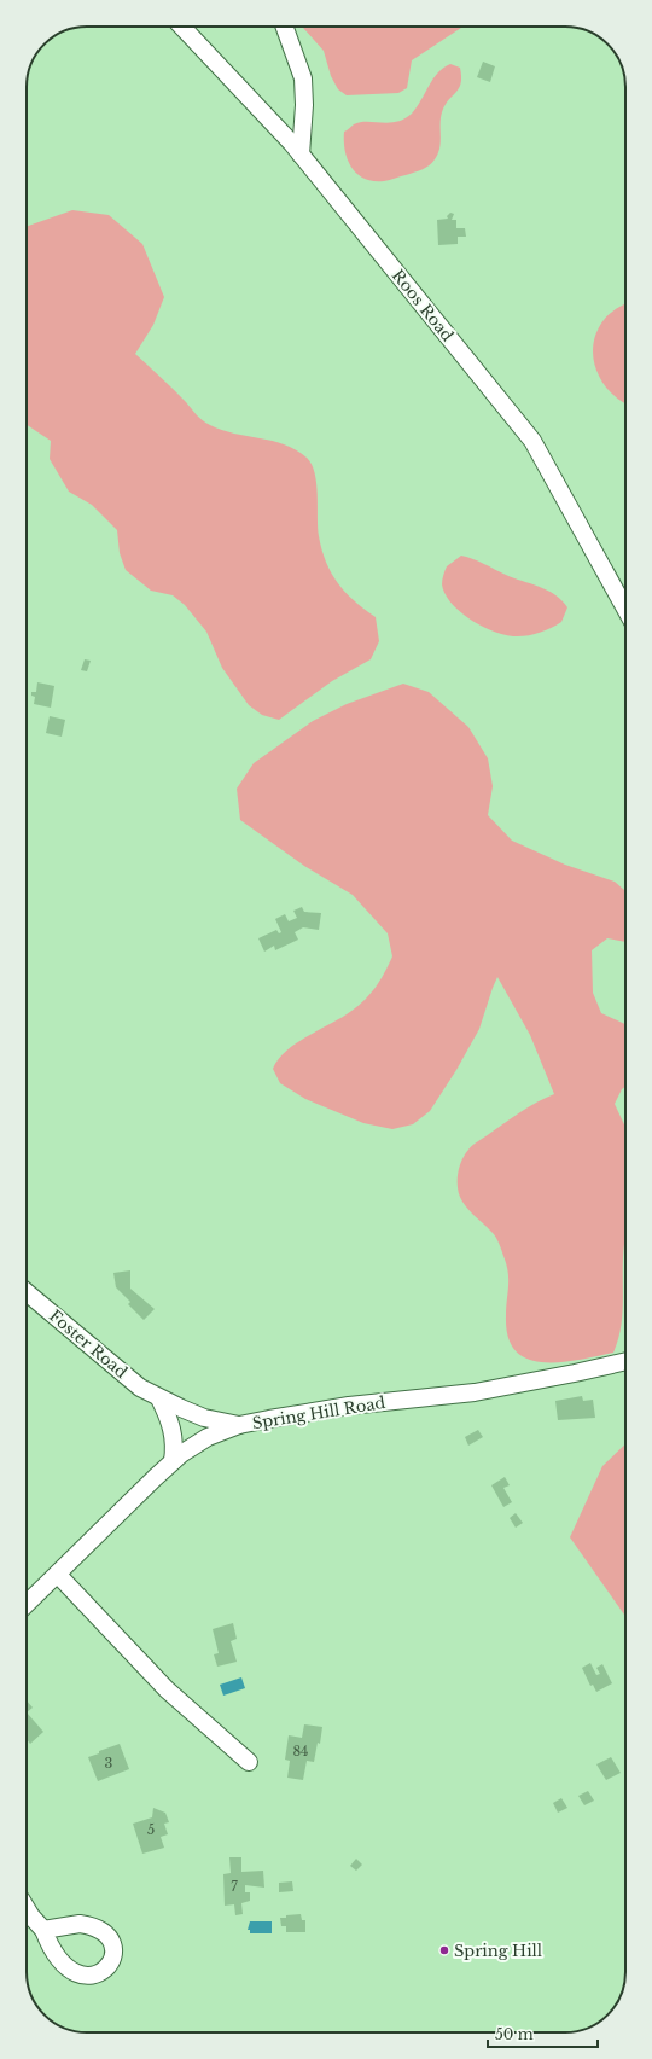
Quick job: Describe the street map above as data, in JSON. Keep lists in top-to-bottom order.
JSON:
{
  "streets": {
    "street": ["Roos Road", "Foster Road", "Spring Hill Road"]
  },
  "crossings": [
    ["Foster Road", "Spring Hill Road"]
  ],
  "places": ["Spring Hill"],
  "house_numbers": [
    "84",
    "3",
    "5",
    "7"
  ],
  "scale_bar": "50 m"
}
